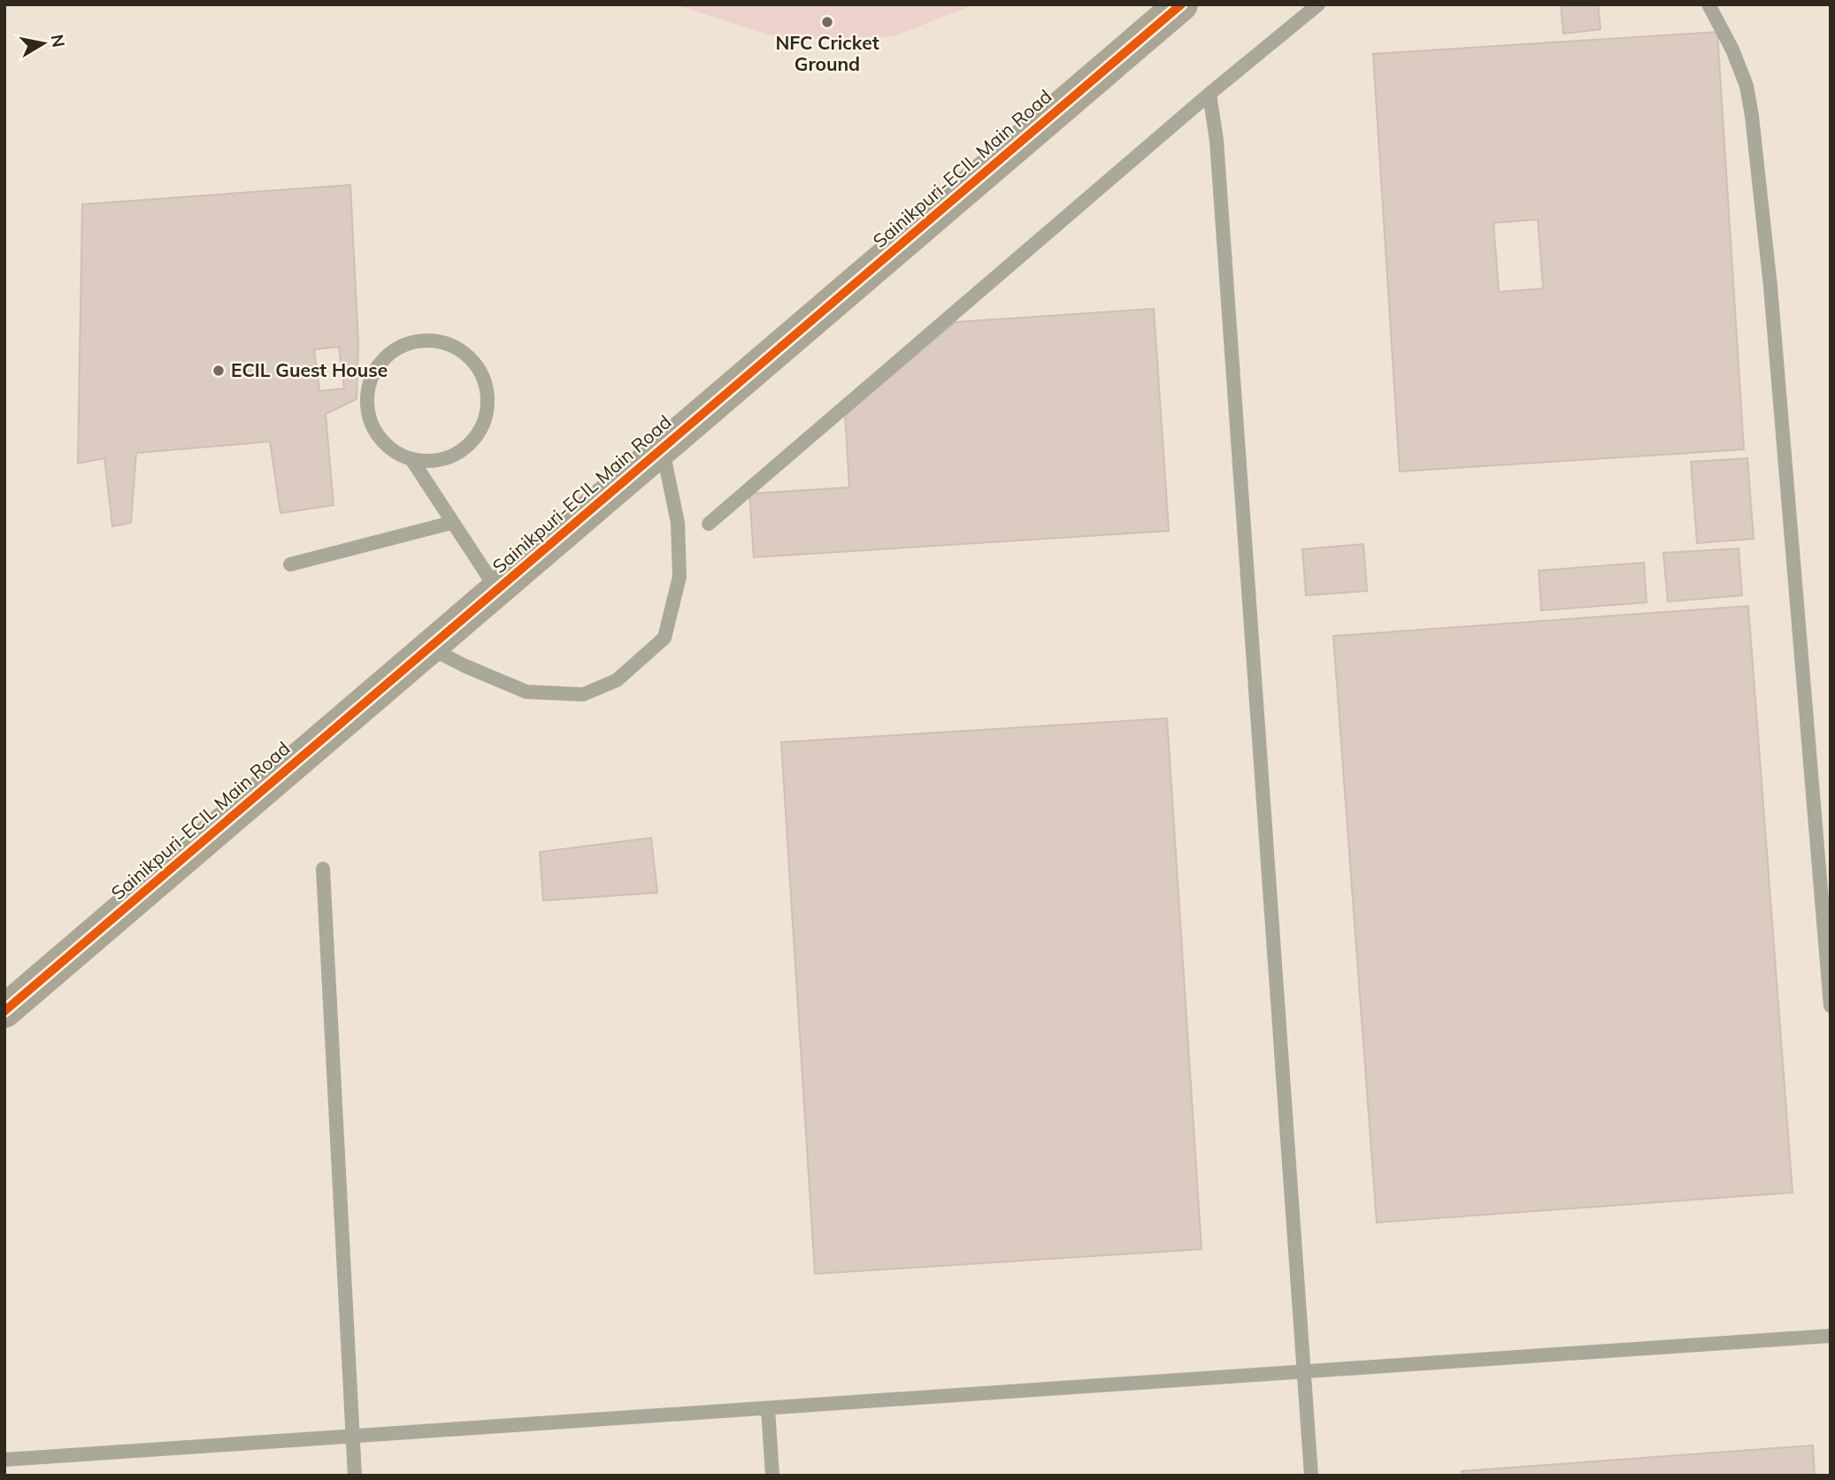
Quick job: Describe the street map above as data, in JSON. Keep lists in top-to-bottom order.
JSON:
{
  "streets": {
    "street": ["Sainikpuri-ECIL Main Road"]
  },
  "places": ["NFC Cricket Ground", "ECIL Guest House"],
  "north": "right"
}
